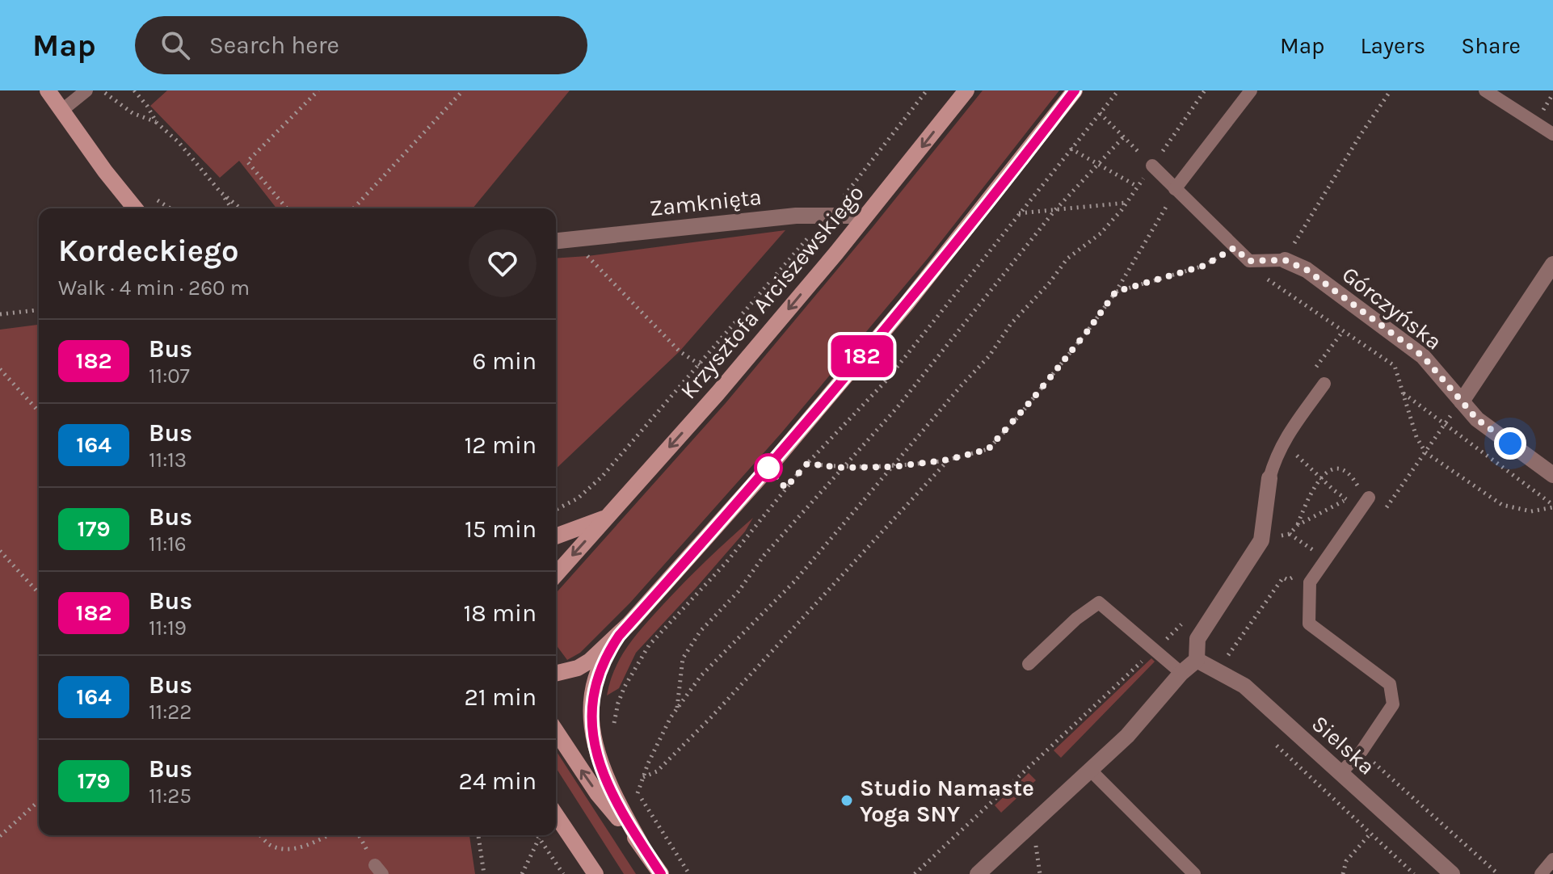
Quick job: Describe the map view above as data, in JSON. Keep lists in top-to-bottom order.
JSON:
{
  "streets": {
    "main road": ["Krzysztofa Arciszewskiego"],
    "street": ["Zamknięta", "Górczyńska", "Sielska"]
  },
  "crossings": [
    ["Zamknięta", "Krzysztofa Arciszewskiego"]
  ],
  "places": ["Studio Namaste Yoga SNY"],
  "lines": ["bus line 182"],
  "page": {
    "header": "Map",
    "search": "Search here",
    "nav": ["Map", "Layers", "Share"],
    "on_map": "182",
    "heading": ["Kordeckiego", "Walk · 4 min · 260 m"],
    "list": [
      {
        "mark": "182",
        "name": "Bus",
        "note": "11:07",
        "value": "6 min"
      },
      {
        "mark": "164",
        "name": "Bus",
        "note": "11:13",
        "value": "12 min"
      },
      {
        "mark": "179",
        "name": "Bus",
        "note": "11:16",
        "value": "15 min"
      },
      {
        "mark": "182",
        "name": "Bus",
        "note": "11:19",
        "value": "18 min"
      },
      {
        "mark": "164",
        "name": "Bus",
        "note": "11:22",
        "value": "21 min"
      },
      {
        "mark": "179",
        "name": "Bus",
        "note": "11:25",
        "value": "24 min"
      }
    ]
  }
}
